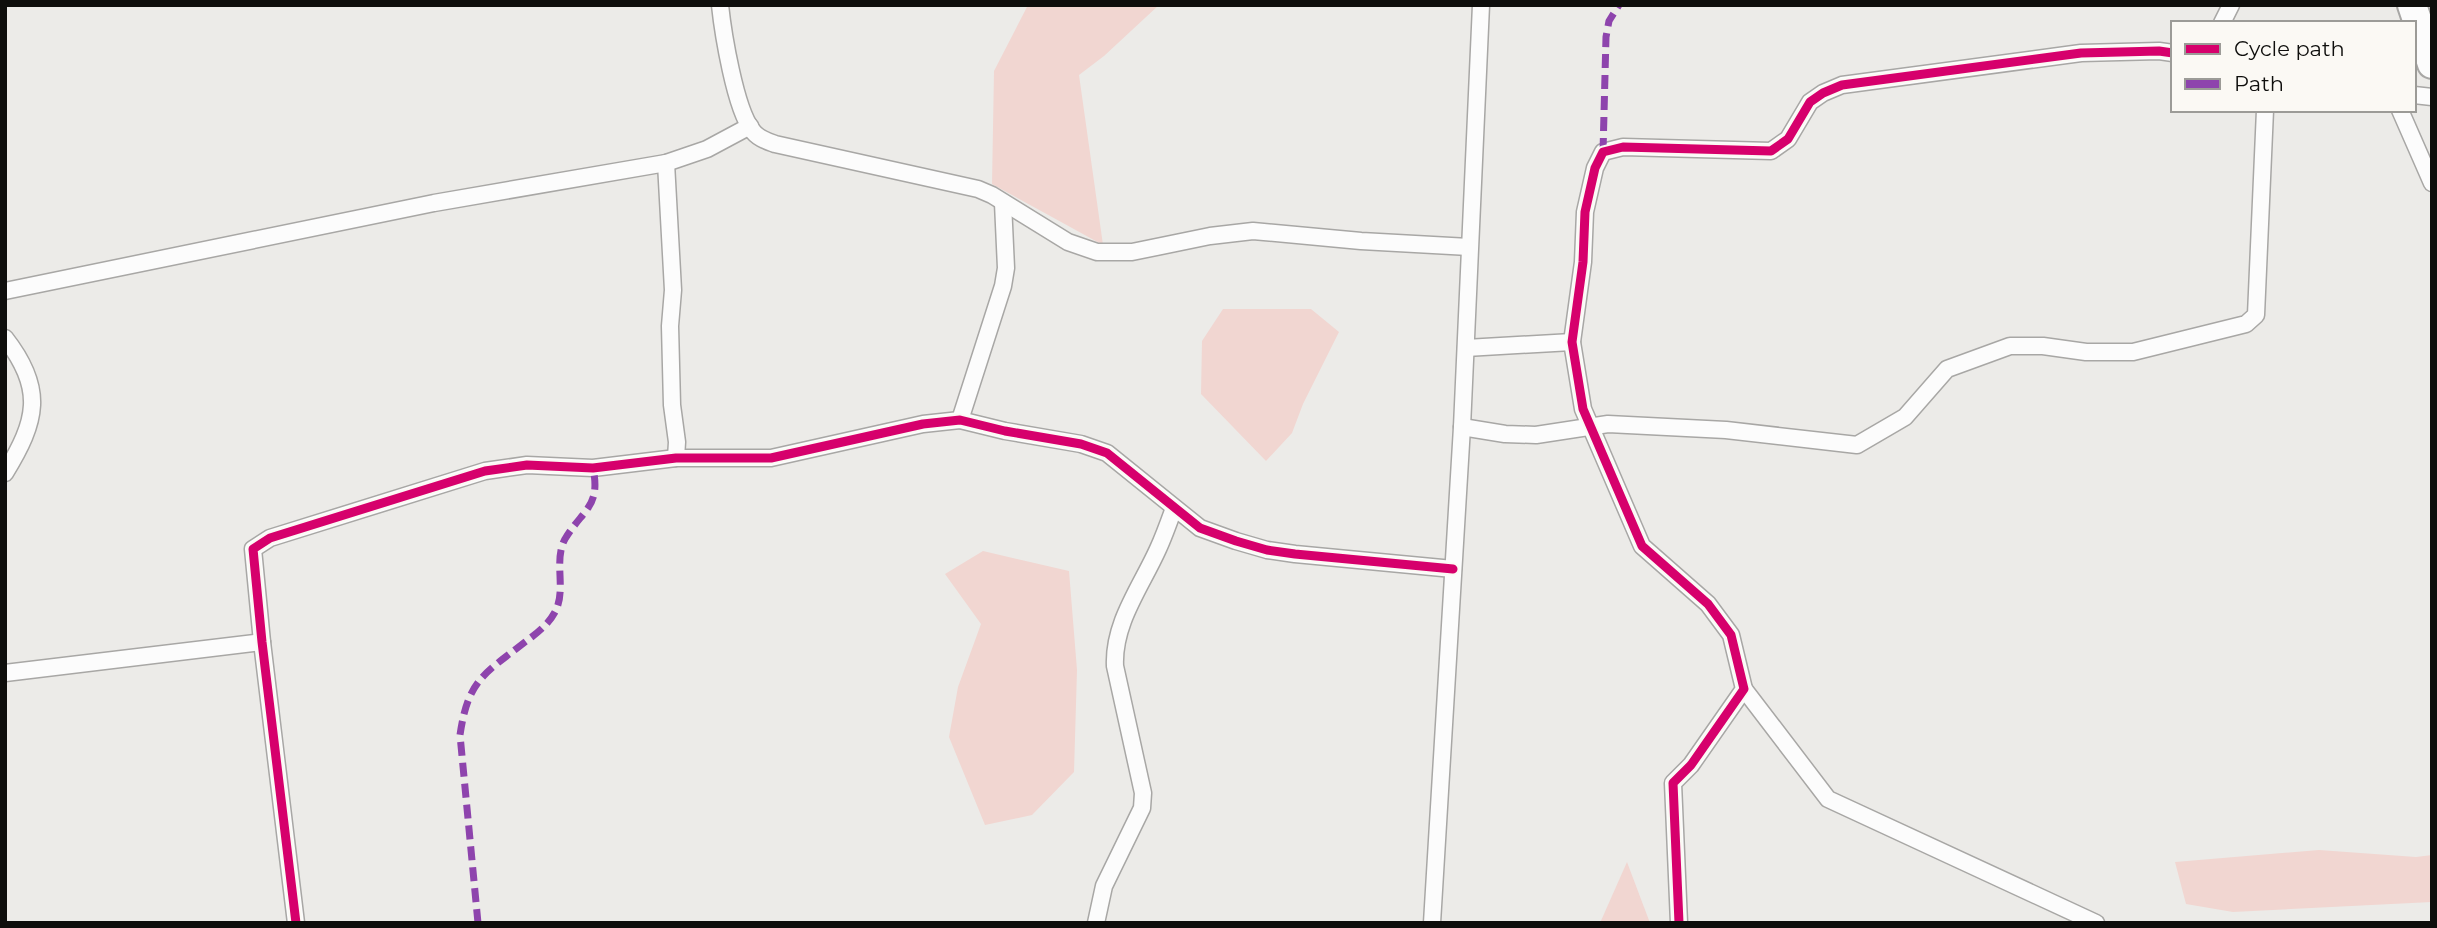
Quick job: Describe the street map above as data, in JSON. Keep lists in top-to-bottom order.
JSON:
{
  "legend": ["Cycle path", "Path"]
}
